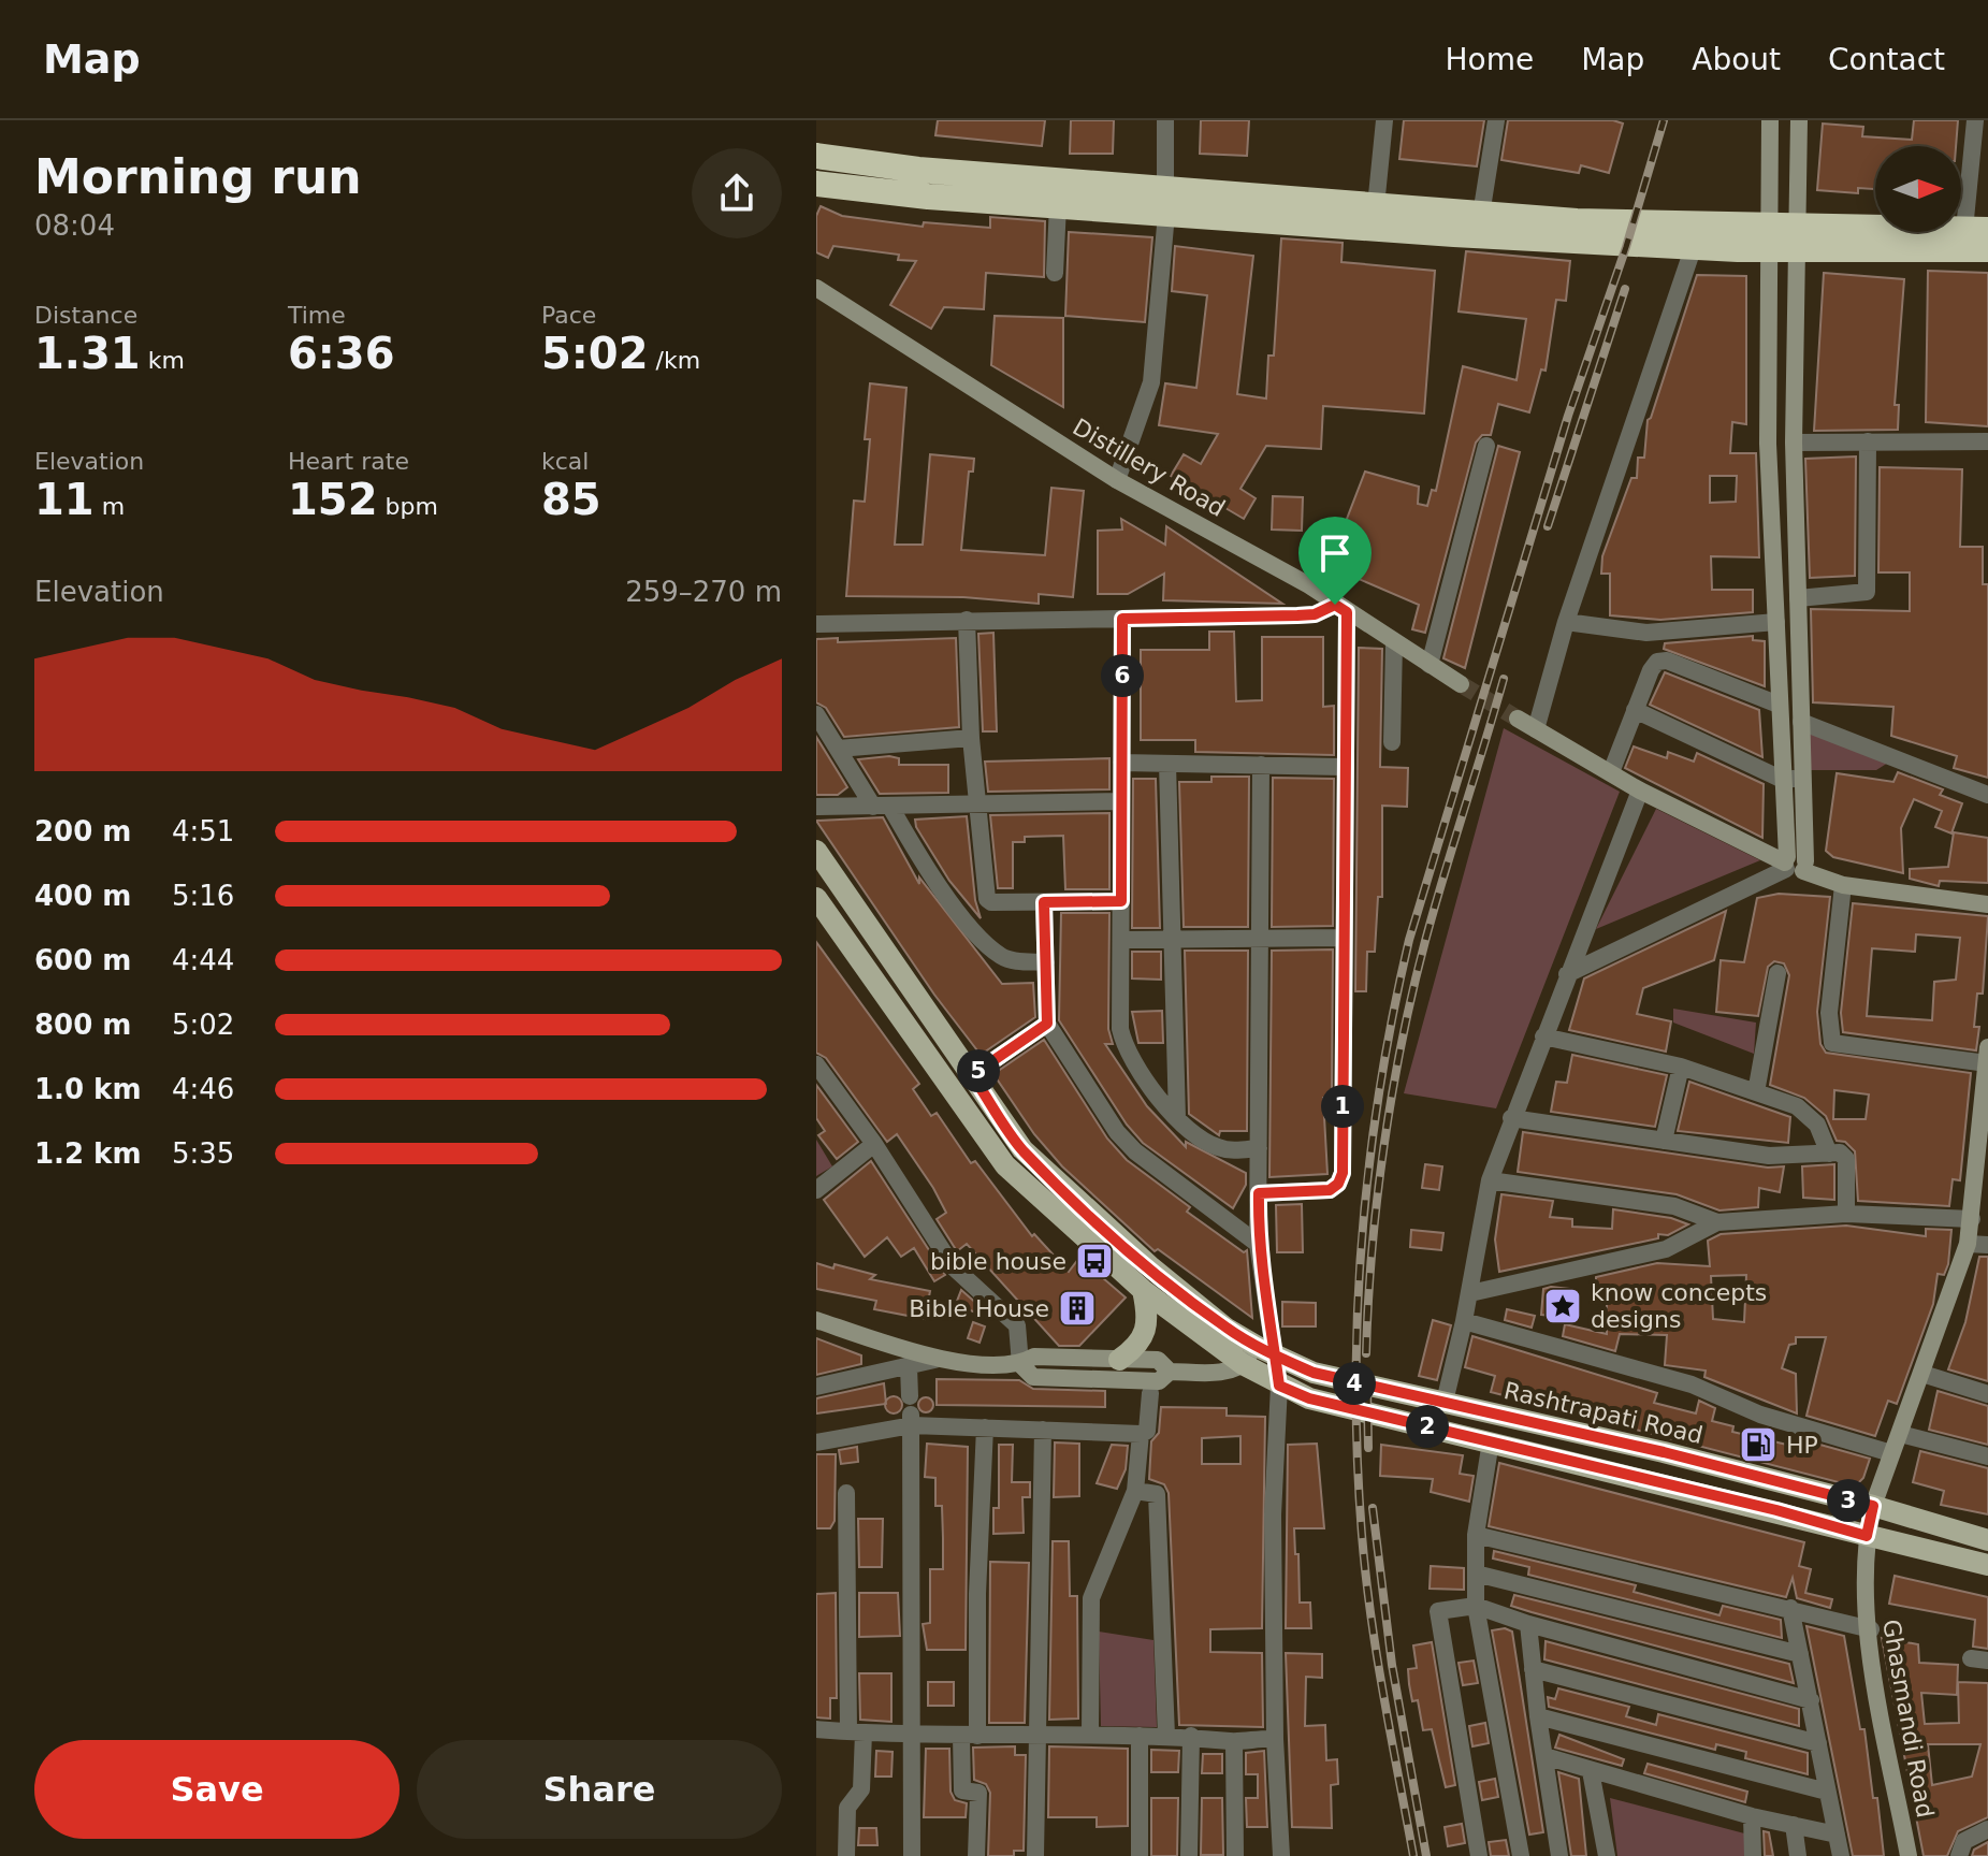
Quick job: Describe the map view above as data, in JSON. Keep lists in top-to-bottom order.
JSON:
{
  "streets": {
    "main road": ["Rashtrapati Road"],
    "street": ["Distillery Road", "Ghasmandi Road"]
  },
  "crossings": [
    ["Rashtrapati Road", "Ghasmandi Road"]
  ],
  "places": {
    "bus stop": ["bible house"],
    "place": ["know concepts designs"],
    "building": ["Bible House"],
    "fuel station": ["HP"]
  },
  "north": "right",
  "page": {
    "header": "Map",
    "nav": [
      "Home",
      "Map",
      "About",
      "Contact"
    ],
    "heading": ["Morning run", "08:04"],
    "stats": [
      ["Distance", "1.31 km"],
      ["Time", "6:36"],
      ["Pace", "5:02 /km"],
      ["Elevation", "11 m"],
      ["Heart rate", "152 bpm"],
      ["kcal", "85"]
    ],
    "chart": ["Elevation", "259–270 m"],
    "pins": [
      "6",
      "5",
      "1",
      "4",
      "2",
      "3"
    ],
    "list": [
      {
        "name": "200 m",
        "note": "4:51"
      },
      {
        "name": "400 m",
        "note": "5:16"
      },
      {
        "name": "600 m",
        "note": "4:44"
      },
      {
        "name": "800 m",
        "note": "5:02"
      },
      {
        "name": "1.0 km",
        "note": "4:46"
      },
      {
        "name": "1.2 km",
        "note": "5:35"
      }
    ],
    "buttons": ["Save", "Share"]
  }
}
